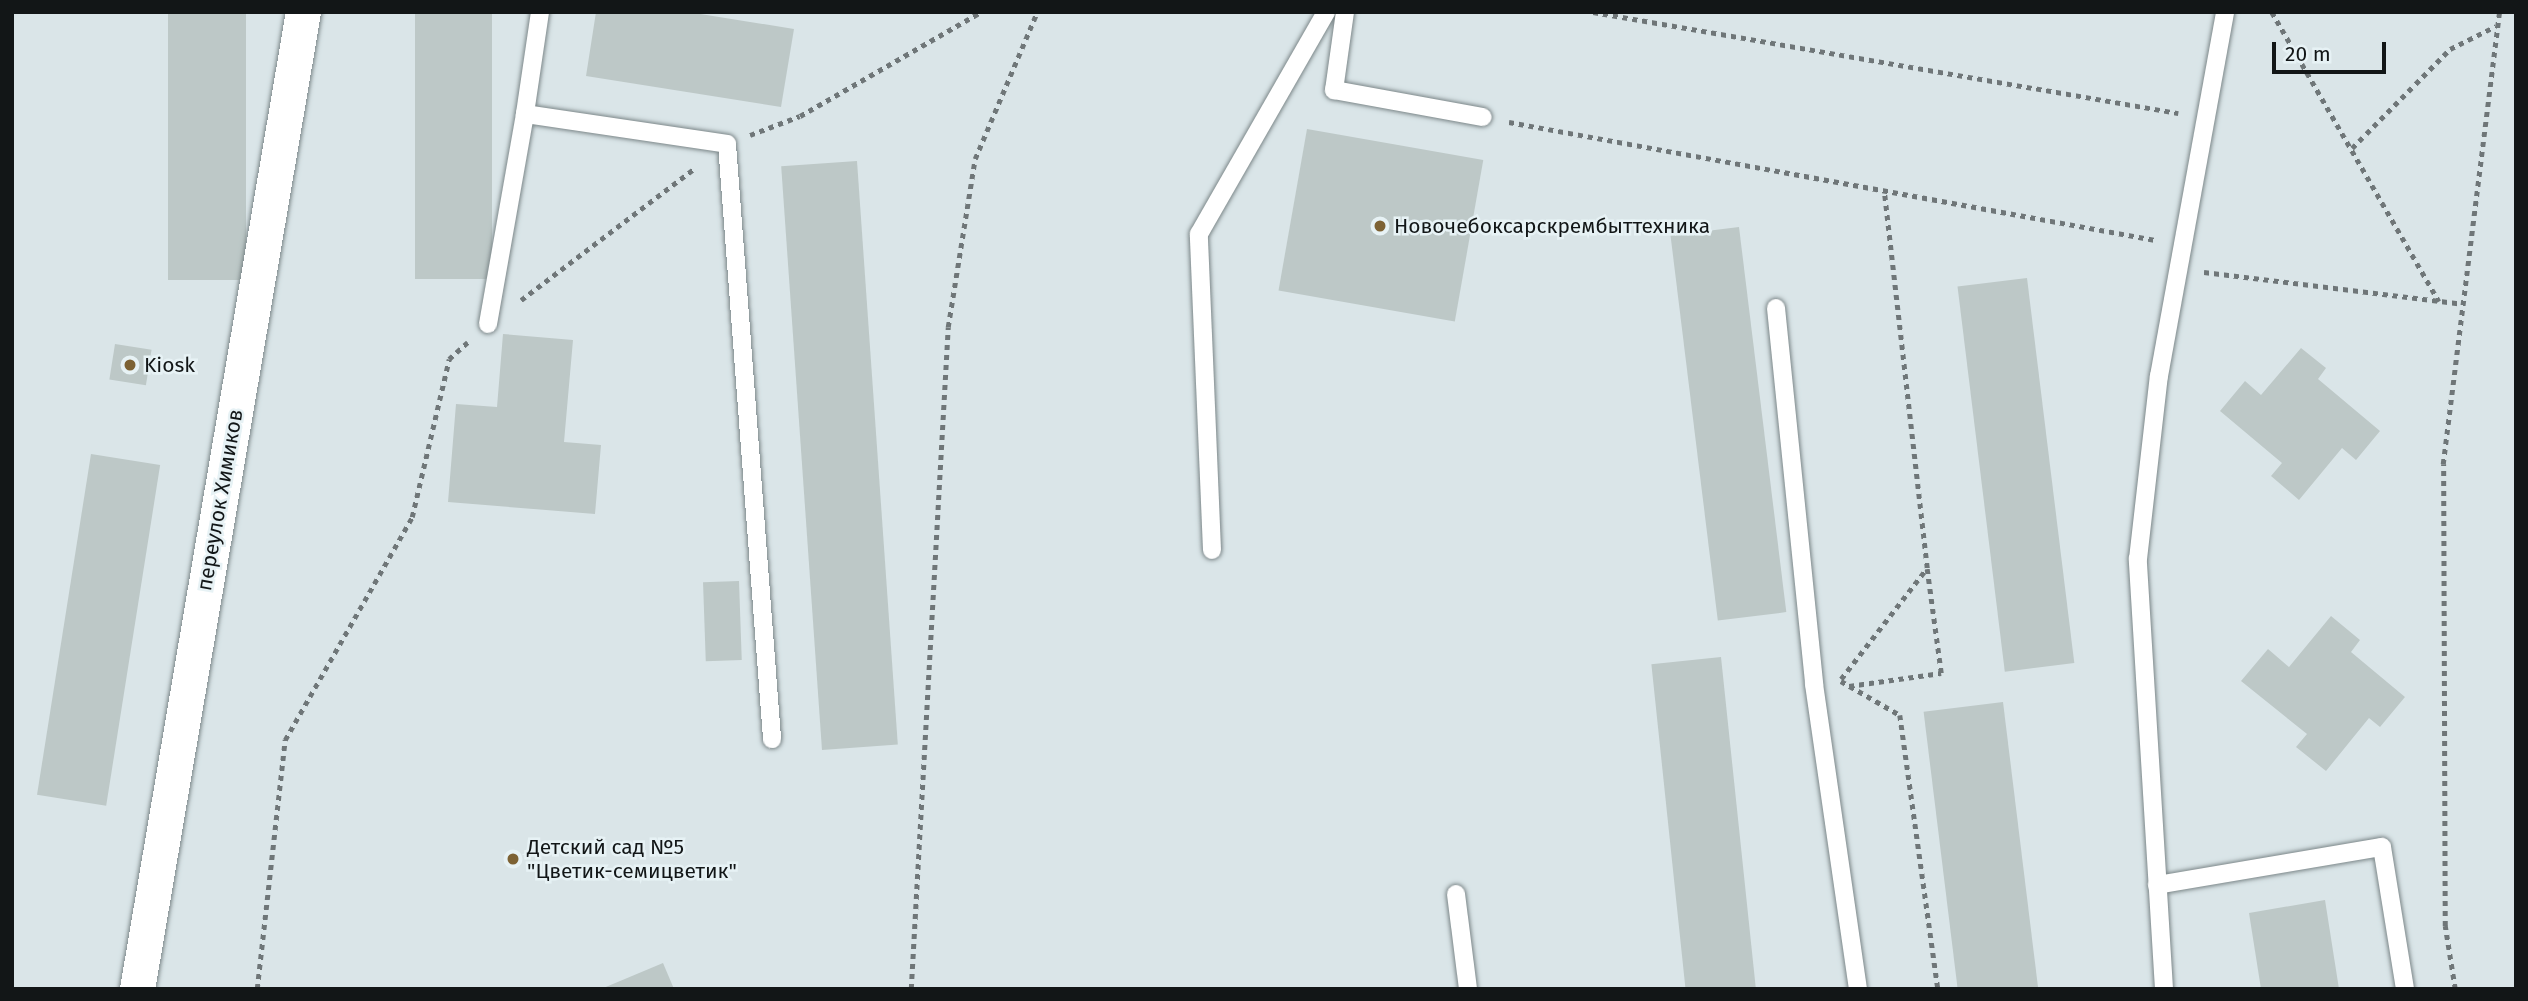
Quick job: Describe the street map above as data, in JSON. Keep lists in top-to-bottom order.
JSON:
{
  "streets": {
    "street": ["переулок Химиков"]
  },
  "places": ["Новочебоксарскрембыттехника", "Kiosk", "Детский сад №5 \"Цветик-семицветик\""],
  "scale_bar": "20 m"
}
